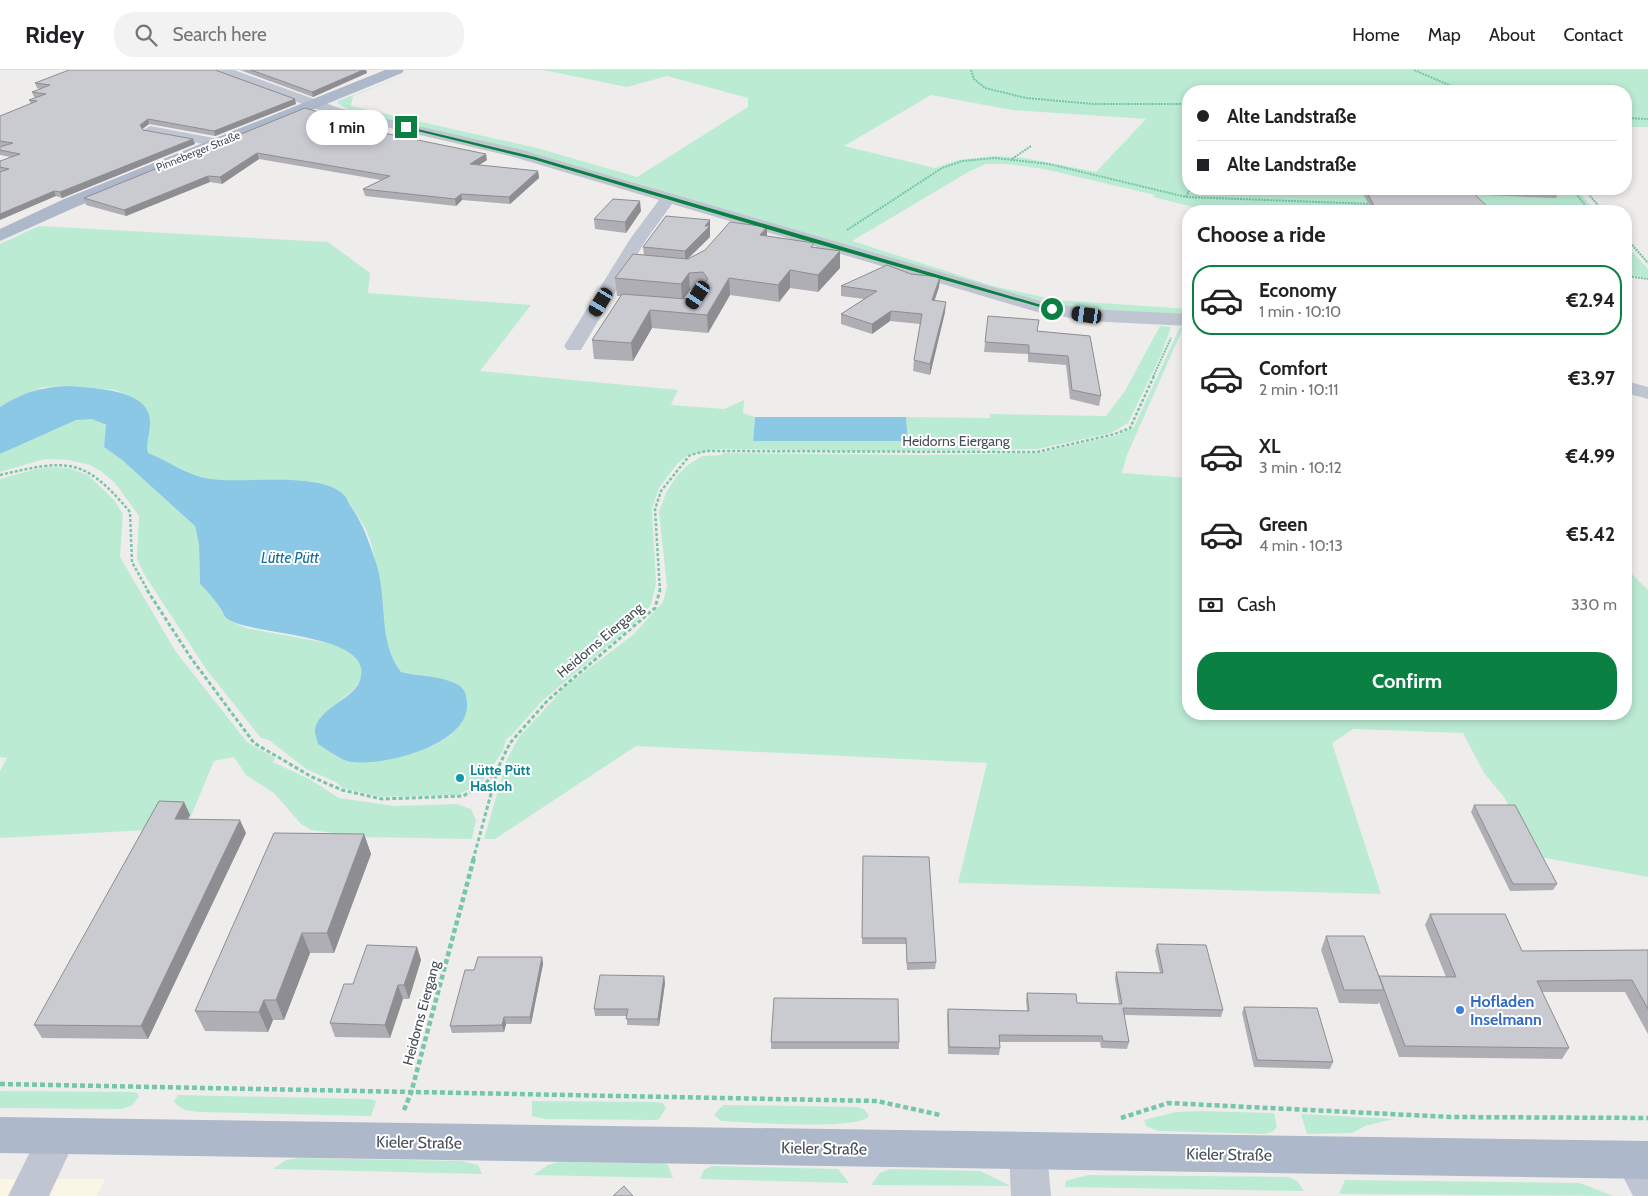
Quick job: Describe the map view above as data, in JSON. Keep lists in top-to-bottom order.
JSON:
{
  "streets": {
    "main road": ["Pinneberger Straße", "Kieler Straße"],
    "path": ["Heidorns Eiergang"]
  },
  "crossings": [
    ["Heidorns Eiergang", "Kieler Straße"]
  ],
  "water": ["Lütte Pütt"],
  "places": ["Lütte Pütt Hasloh", "Hofladen Inselmann"],
  "page": {
    "header": "Ridey",
    "search": "Search here",
    "nav": [
      "Home",
      "Map",
      "About",
      "Contact"
    ],
    "banner": ["Alte Landstraße", "Alte Landstraße"],
    "bubble": "1 min",
    "heading": "Choose a ride",
    "list": [
      {
        "name": "Economy",
        "note": "1 min · 10:10",
        "value": "€2.94"
      },
      {
        "name": "Comfort",
        "note": "2 min · 10:11",
        "value": "€3.97"
      },
      {
        "name": "XL",
        "note": "3 min · 10:12",
        "value": "€4.99"
      },
      {
        "name": "Green",
        "note": "4 min · 10:13",
        "value": "€5.42"
      }
    ],
    "pay": ["Cash", "330 m"],
    "buttons": "Confirm"
  }
}
